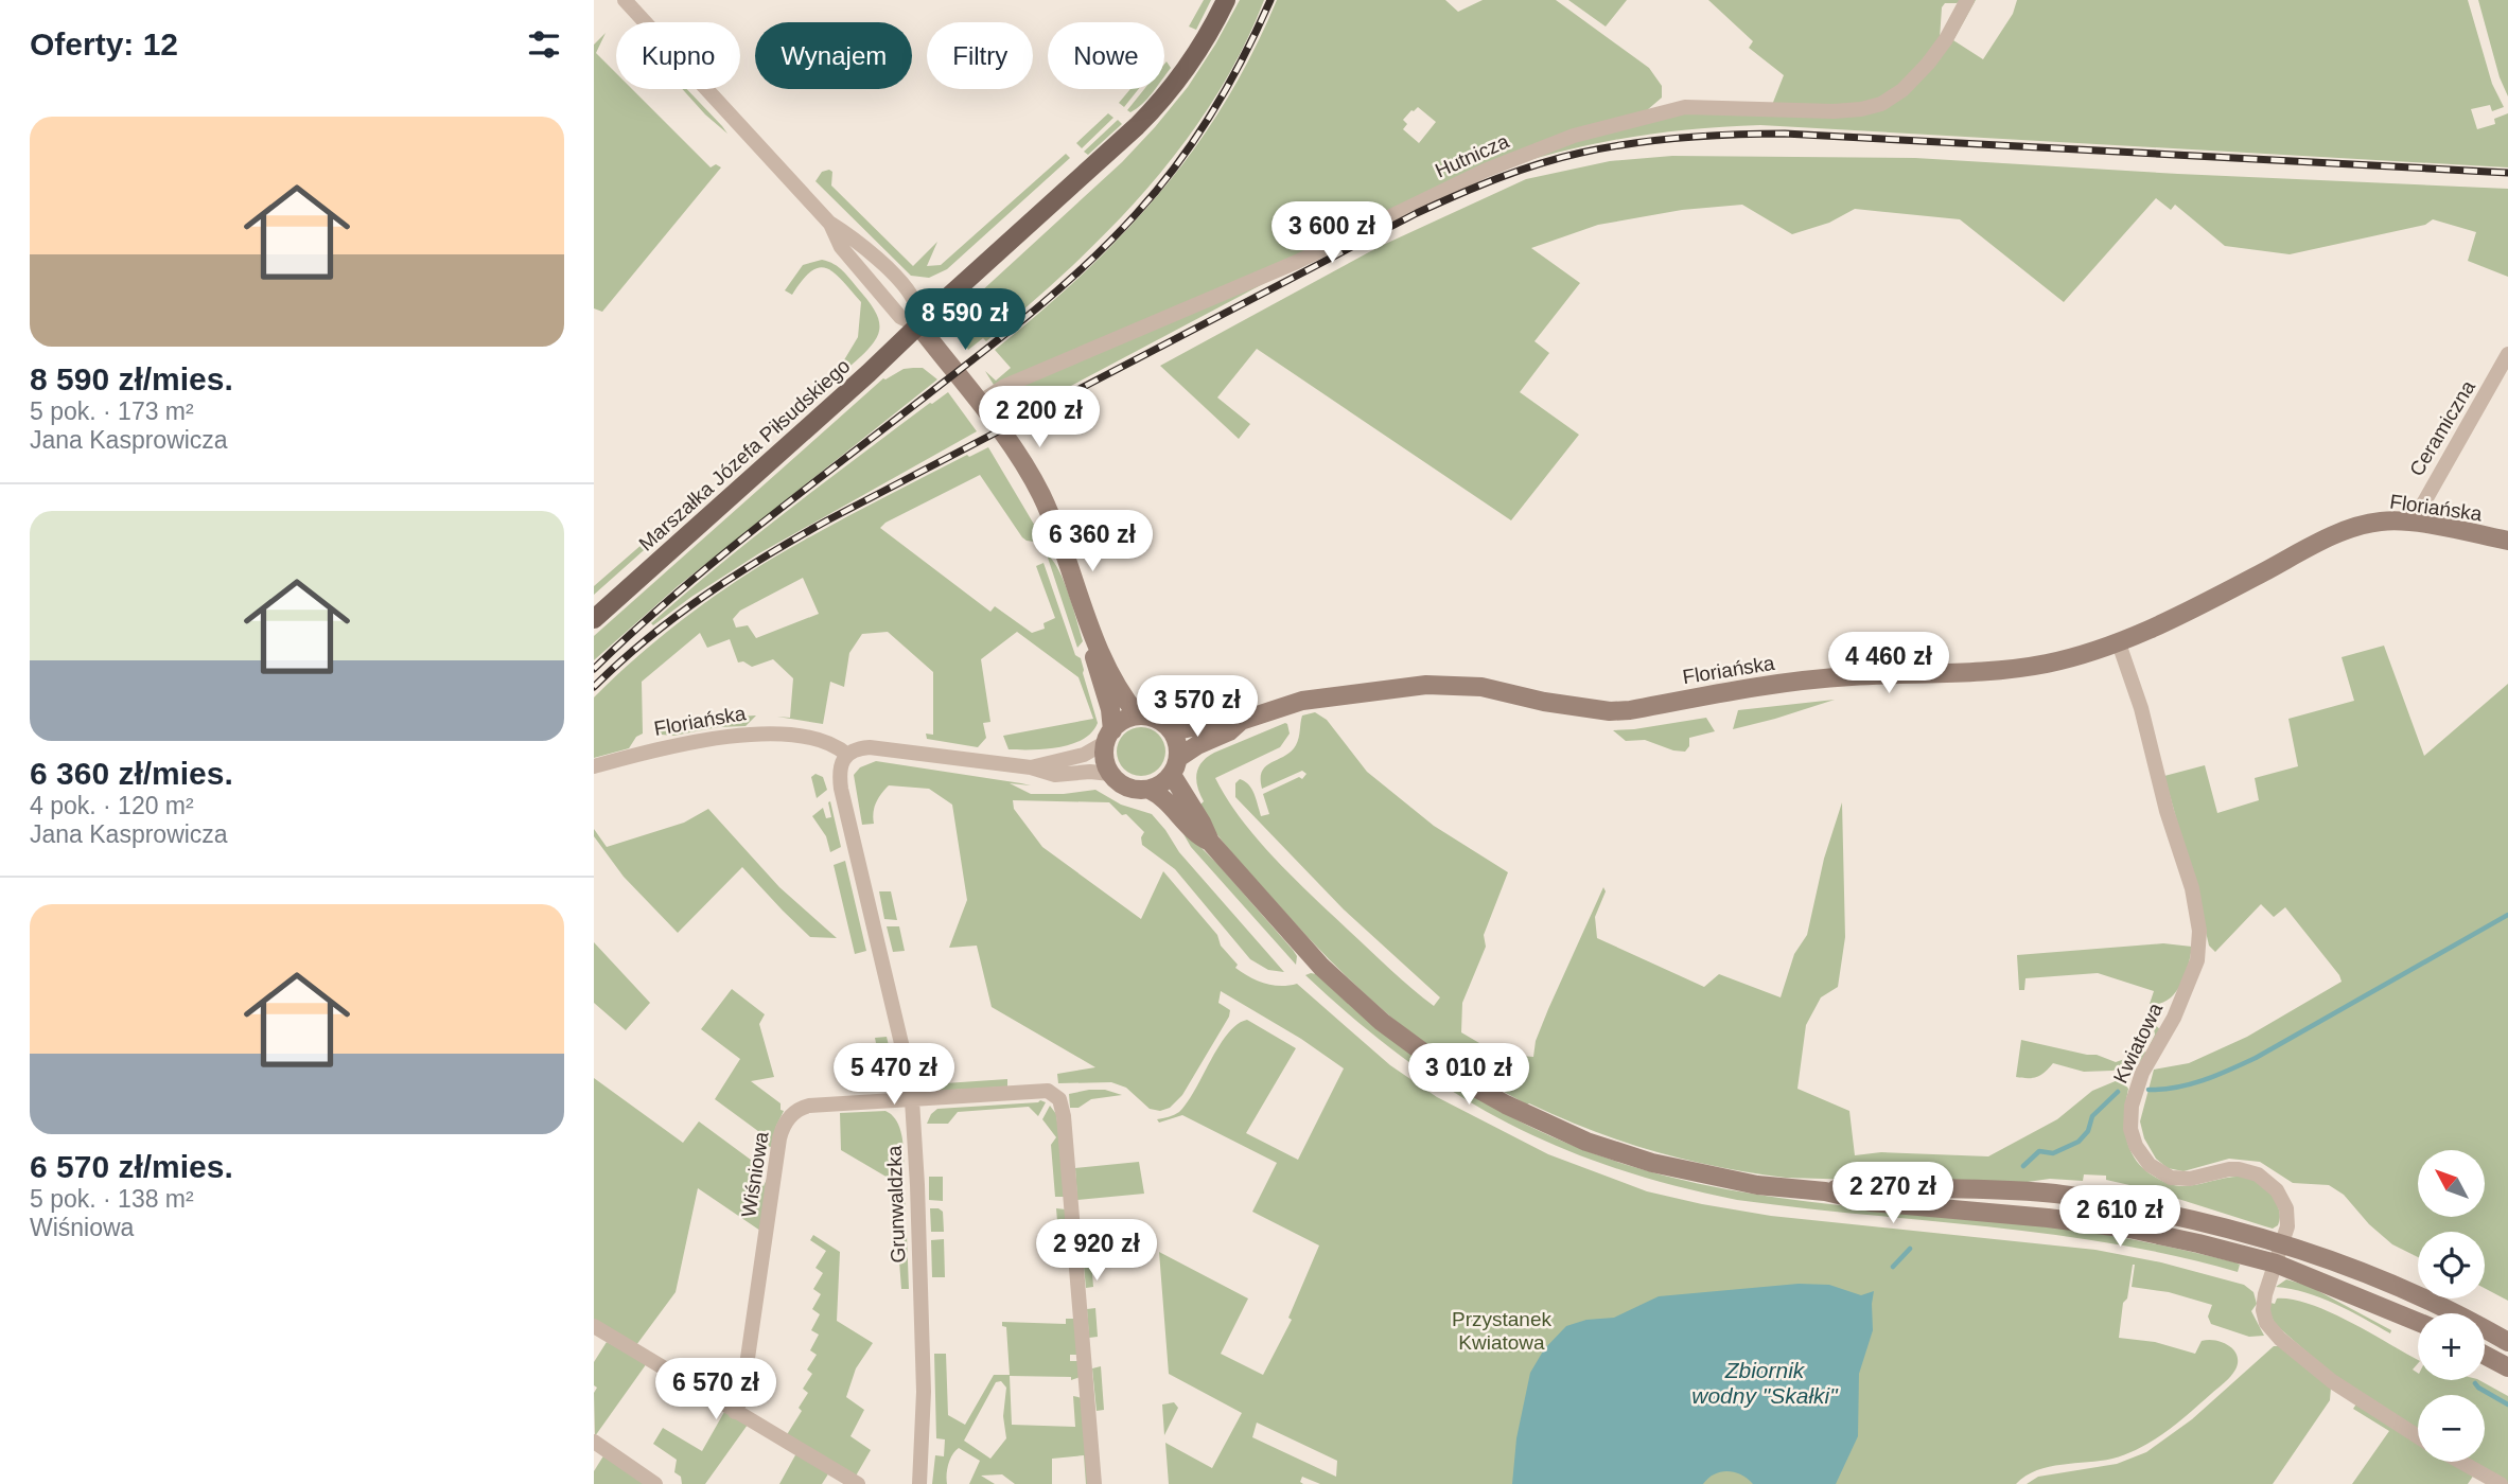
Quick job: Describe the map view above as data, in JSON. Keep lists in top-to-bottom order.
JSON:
{
  "streets": {
    "main road": ["Marszałka Józefa Piłsudskiego", "Floriańska"],
    "street": [
      "Hutnicza",
      "Ceramiczna",
      "Kwiatowa",
      "Wiśniowa",
      "Grunwaldzka"
    ]
  },
  "crossings": [
    ["Ceramiczna", "Floriańska"],
    ["Floriańska", "Kwiatowa"],
    ["Floriańska", "Grunwaldzka"],
    ["Wiśniowa", "Grunwaldzka"]
  ],
  "water": ["Zbiornik wodny \"Skałki\""],
  "parks": ["Przystanek Kwiatowa"],
  "north": "top left",
  "page": {
    "heading": "Oferty: 12",
    "chip": [
      "Kupno",
      "Wynajem",
      "Filtry",
      "Nowe"
    ],
    "list": [
      {
        "name": "8 590 zł/mies.",
        "note": "5 pok. · 173 m² · Jana Kasprowicza"
      },
      {
        "name": "6 360 zł/mies.",
        "note": "4 pok. · 120 m² · Jana Kasprowicza"
      },
      {
        "name": "6 570 zł/mies.",
        "note": "5 pok. · 138 m² · Wiśniowa"
      }
    ],
    "price": [
      "3 600 zł",
      "8 590 zł",
      "2 200 zł",
      "6 360 zł",
      "4 460 zł",
      "3 570 zł",
      "5 470 zł",
      "3 010 zł",
      "2 270 zł",
      "2 610 zł",
      "2 920 zł",
      "6 570 zł"
    ],
    "map_buttons": ["+", "−"]
  }
}
